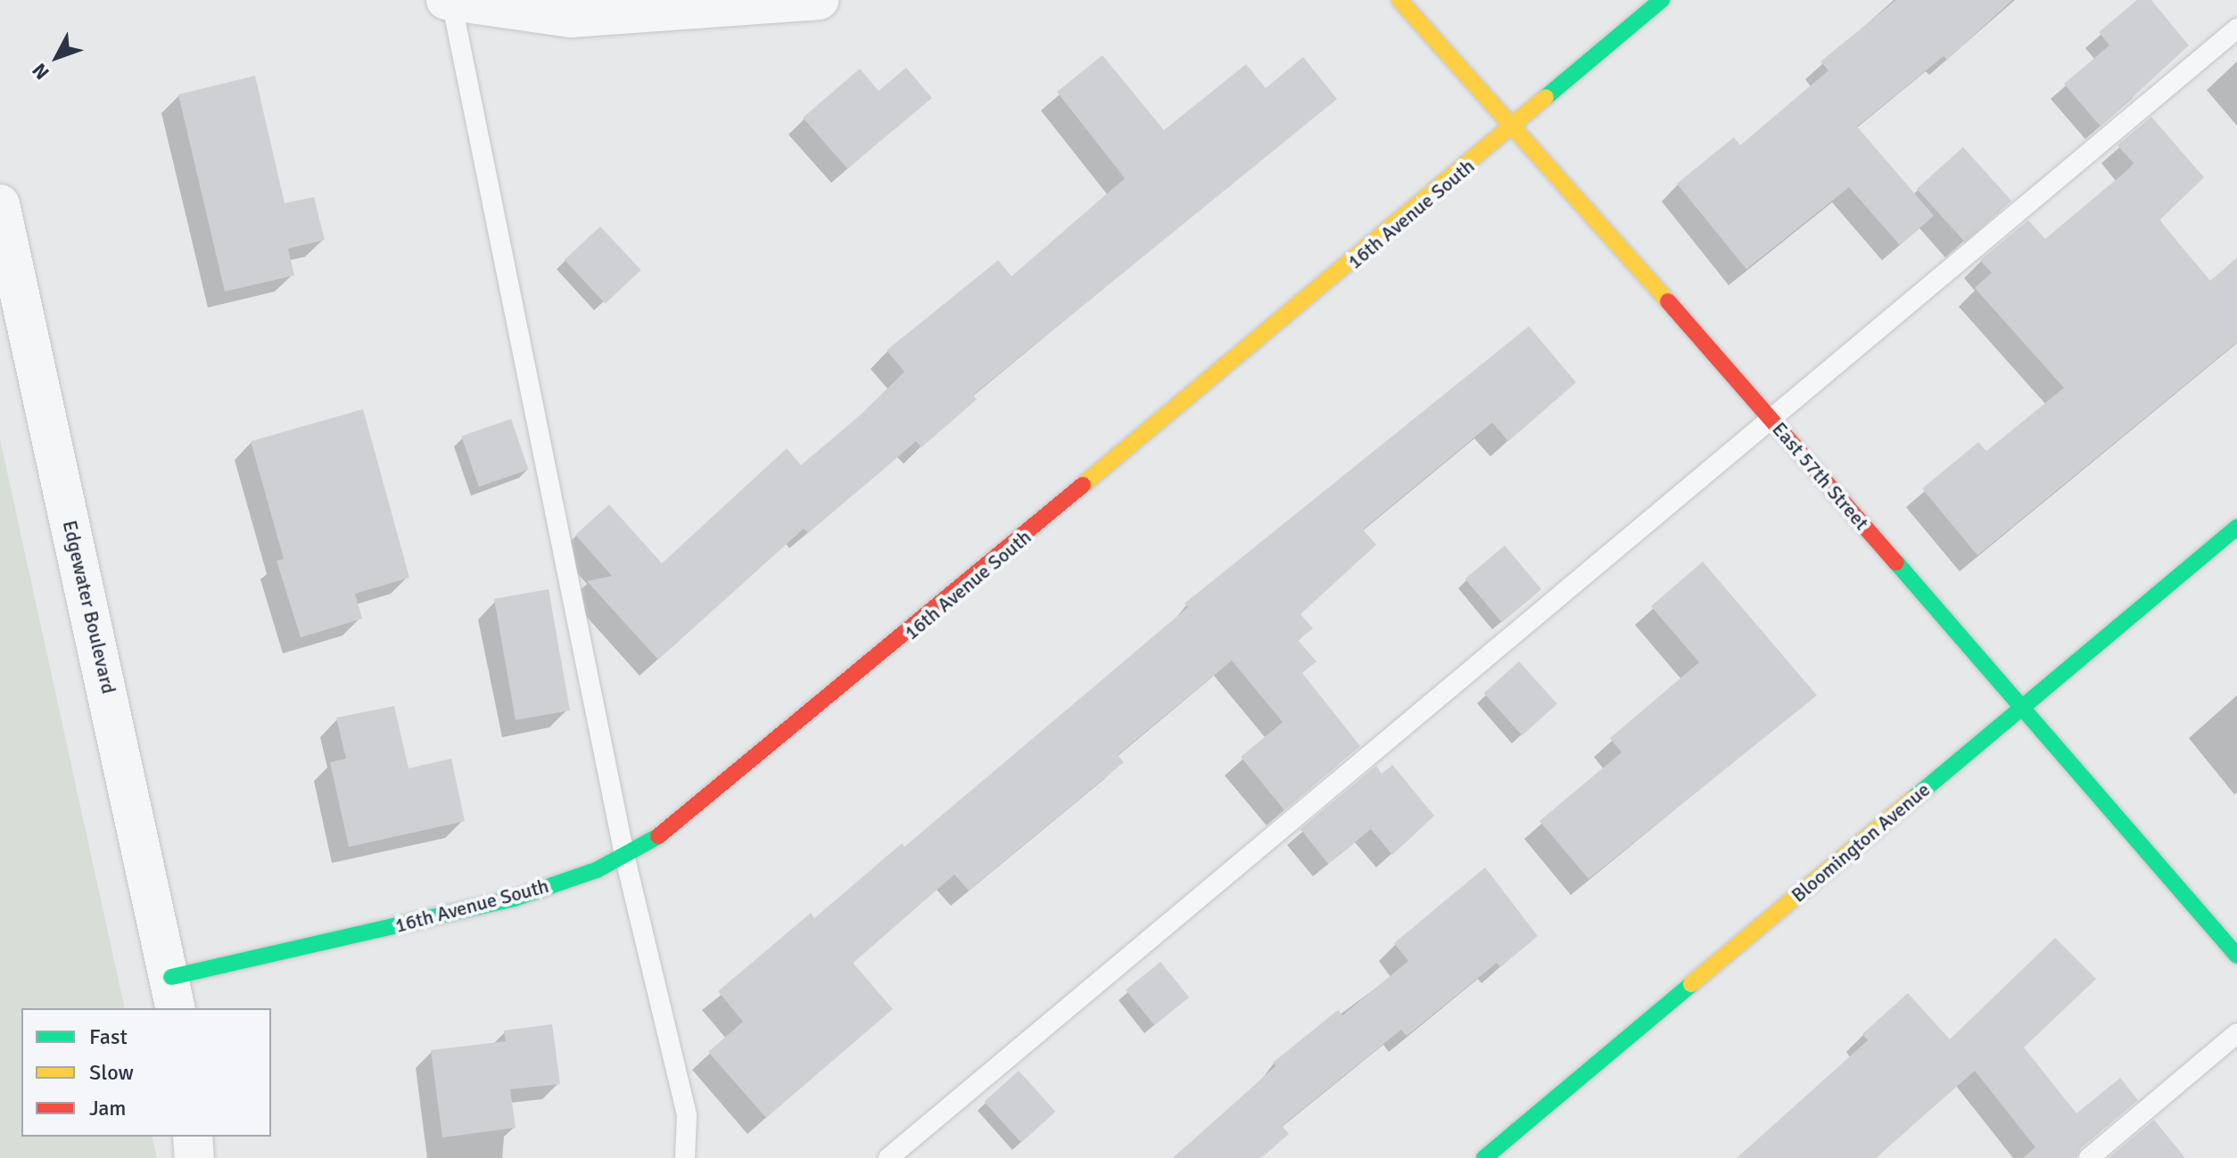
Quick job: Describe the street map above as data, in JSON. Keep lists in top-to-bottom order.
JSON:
{
  "streets": {
    "street": [
      "16th Avenue South",
      "East 57th Street",
      "Edgewater Boulevard",
      "Bloomington Avenue"
    ]
  },
  "crossings": [
    ["16th Avenue South", "East 57th Street"],
    ["16th Avenue South", "Edgewater Boulevard"],
    ["East 57th Street", "Bloomington Avenue"]
  ],
  "legend": ["Fast", "Slow", "Jam"],
  "north": "bottom left"
}
